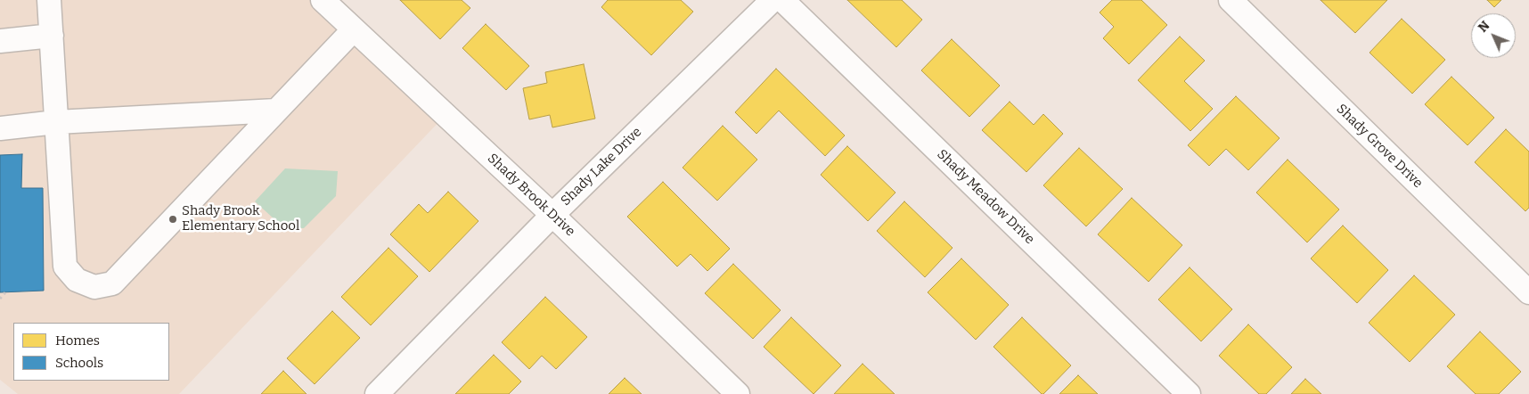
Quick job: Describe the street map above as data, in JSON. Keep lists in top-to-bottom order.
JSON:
{
  "streets": {
    "street": [
      "Shady Grove Drive",
      "Shady Lake Drive",
      "Shady Brook Drive",
      "Shady Meadow Drive"
    ]
  },
  "crossings": [
    ["Shady Lake Drive", "Shady Brook Drive"]
  ],
  "places": ["Shady Brook Elementary School"],
  "legend": ["Homes", "Schools"],
  "north": "top left"
}
